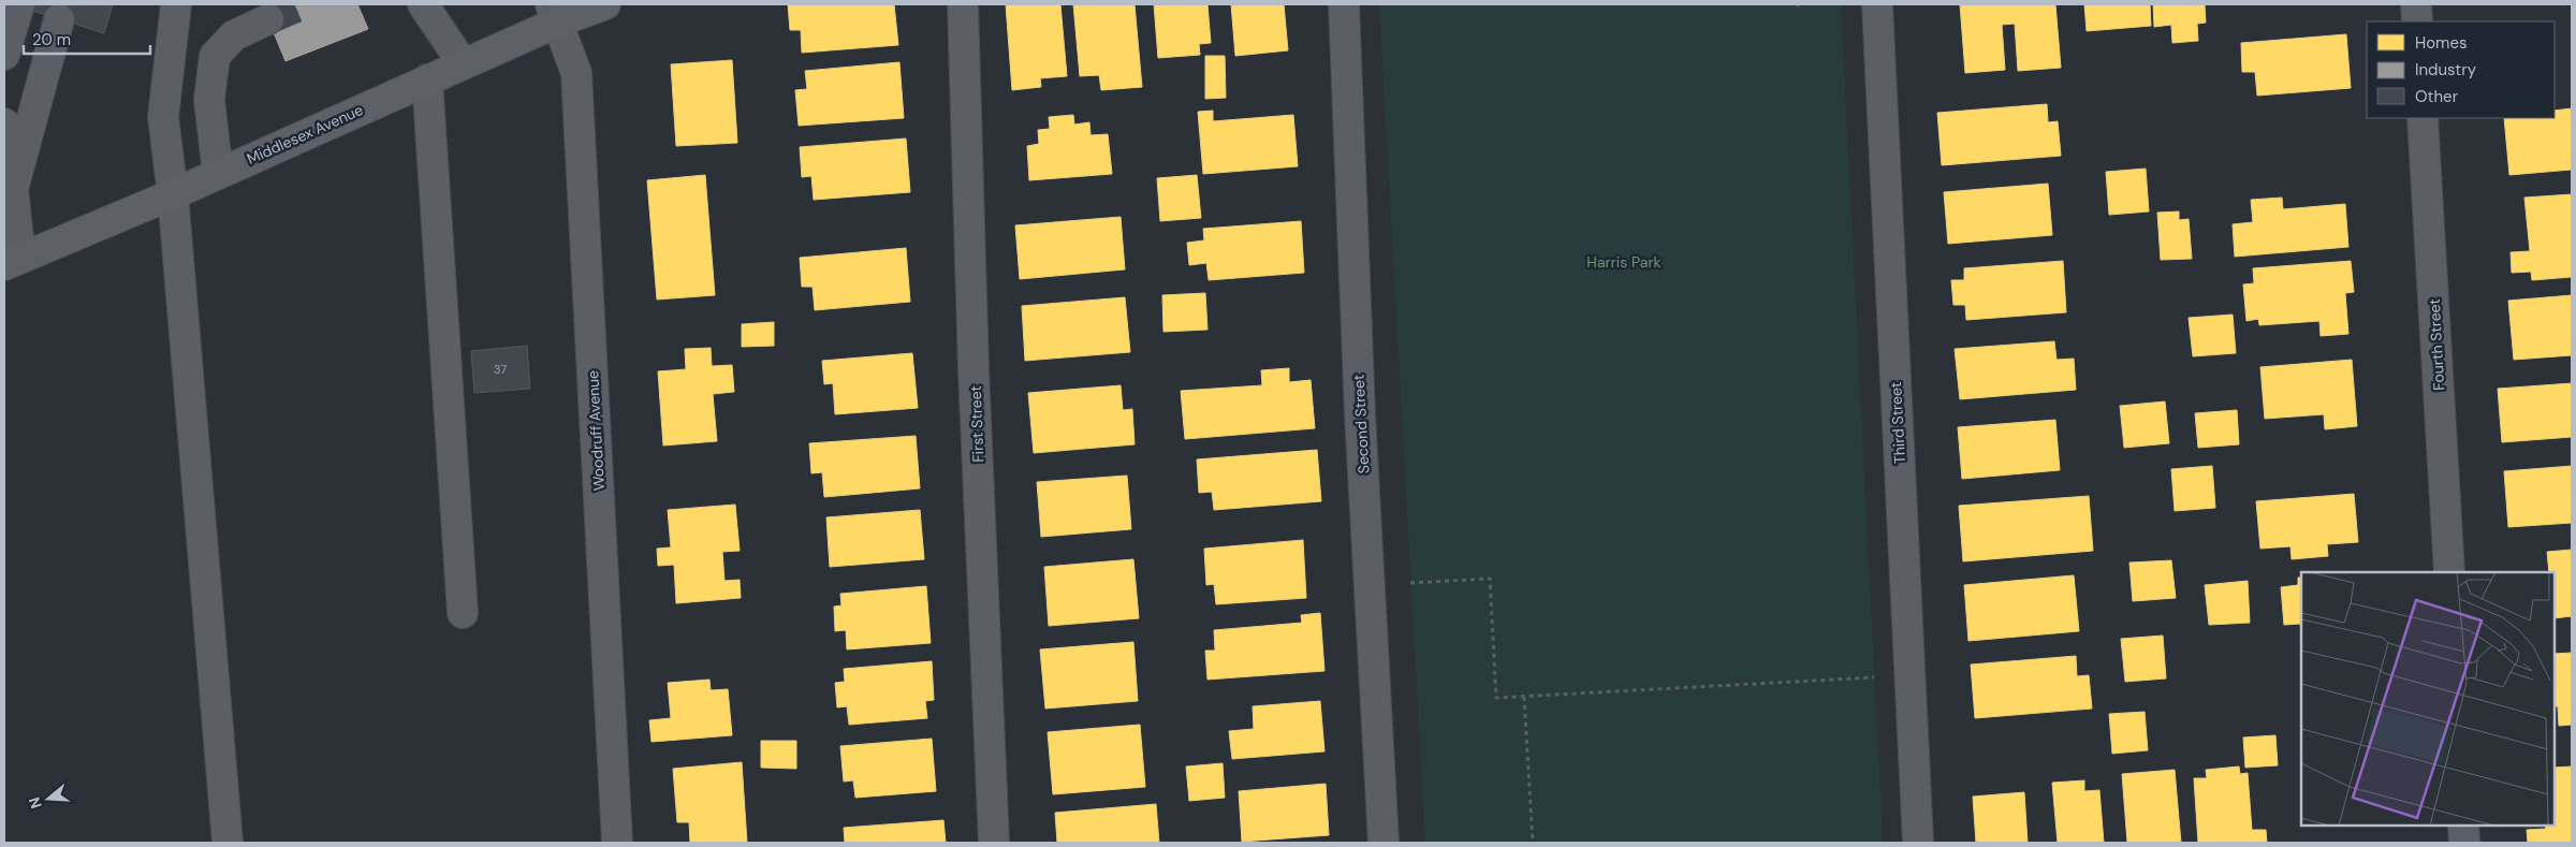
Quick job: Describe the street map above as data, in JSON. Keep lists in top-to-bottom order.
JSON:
{
  "streets": {
    "main road": ["Middlesex Avenue"],
    "street": [
      "Fourth Street",
      "Third Street",
      "First Street",
      "Second Street",
      "Woodruff Avenue"
    ]
  },
  "crossings": [
    ["Middlesex Avenue", "Woodruff Avenue"]
  ],
  "parks": ["Harris Park"],
  "house_numbers": ["37"],
  "legend": ["Homes", "Industry", "Other"],
  "scale_bar": "20 m",
  "north": "left"
}
